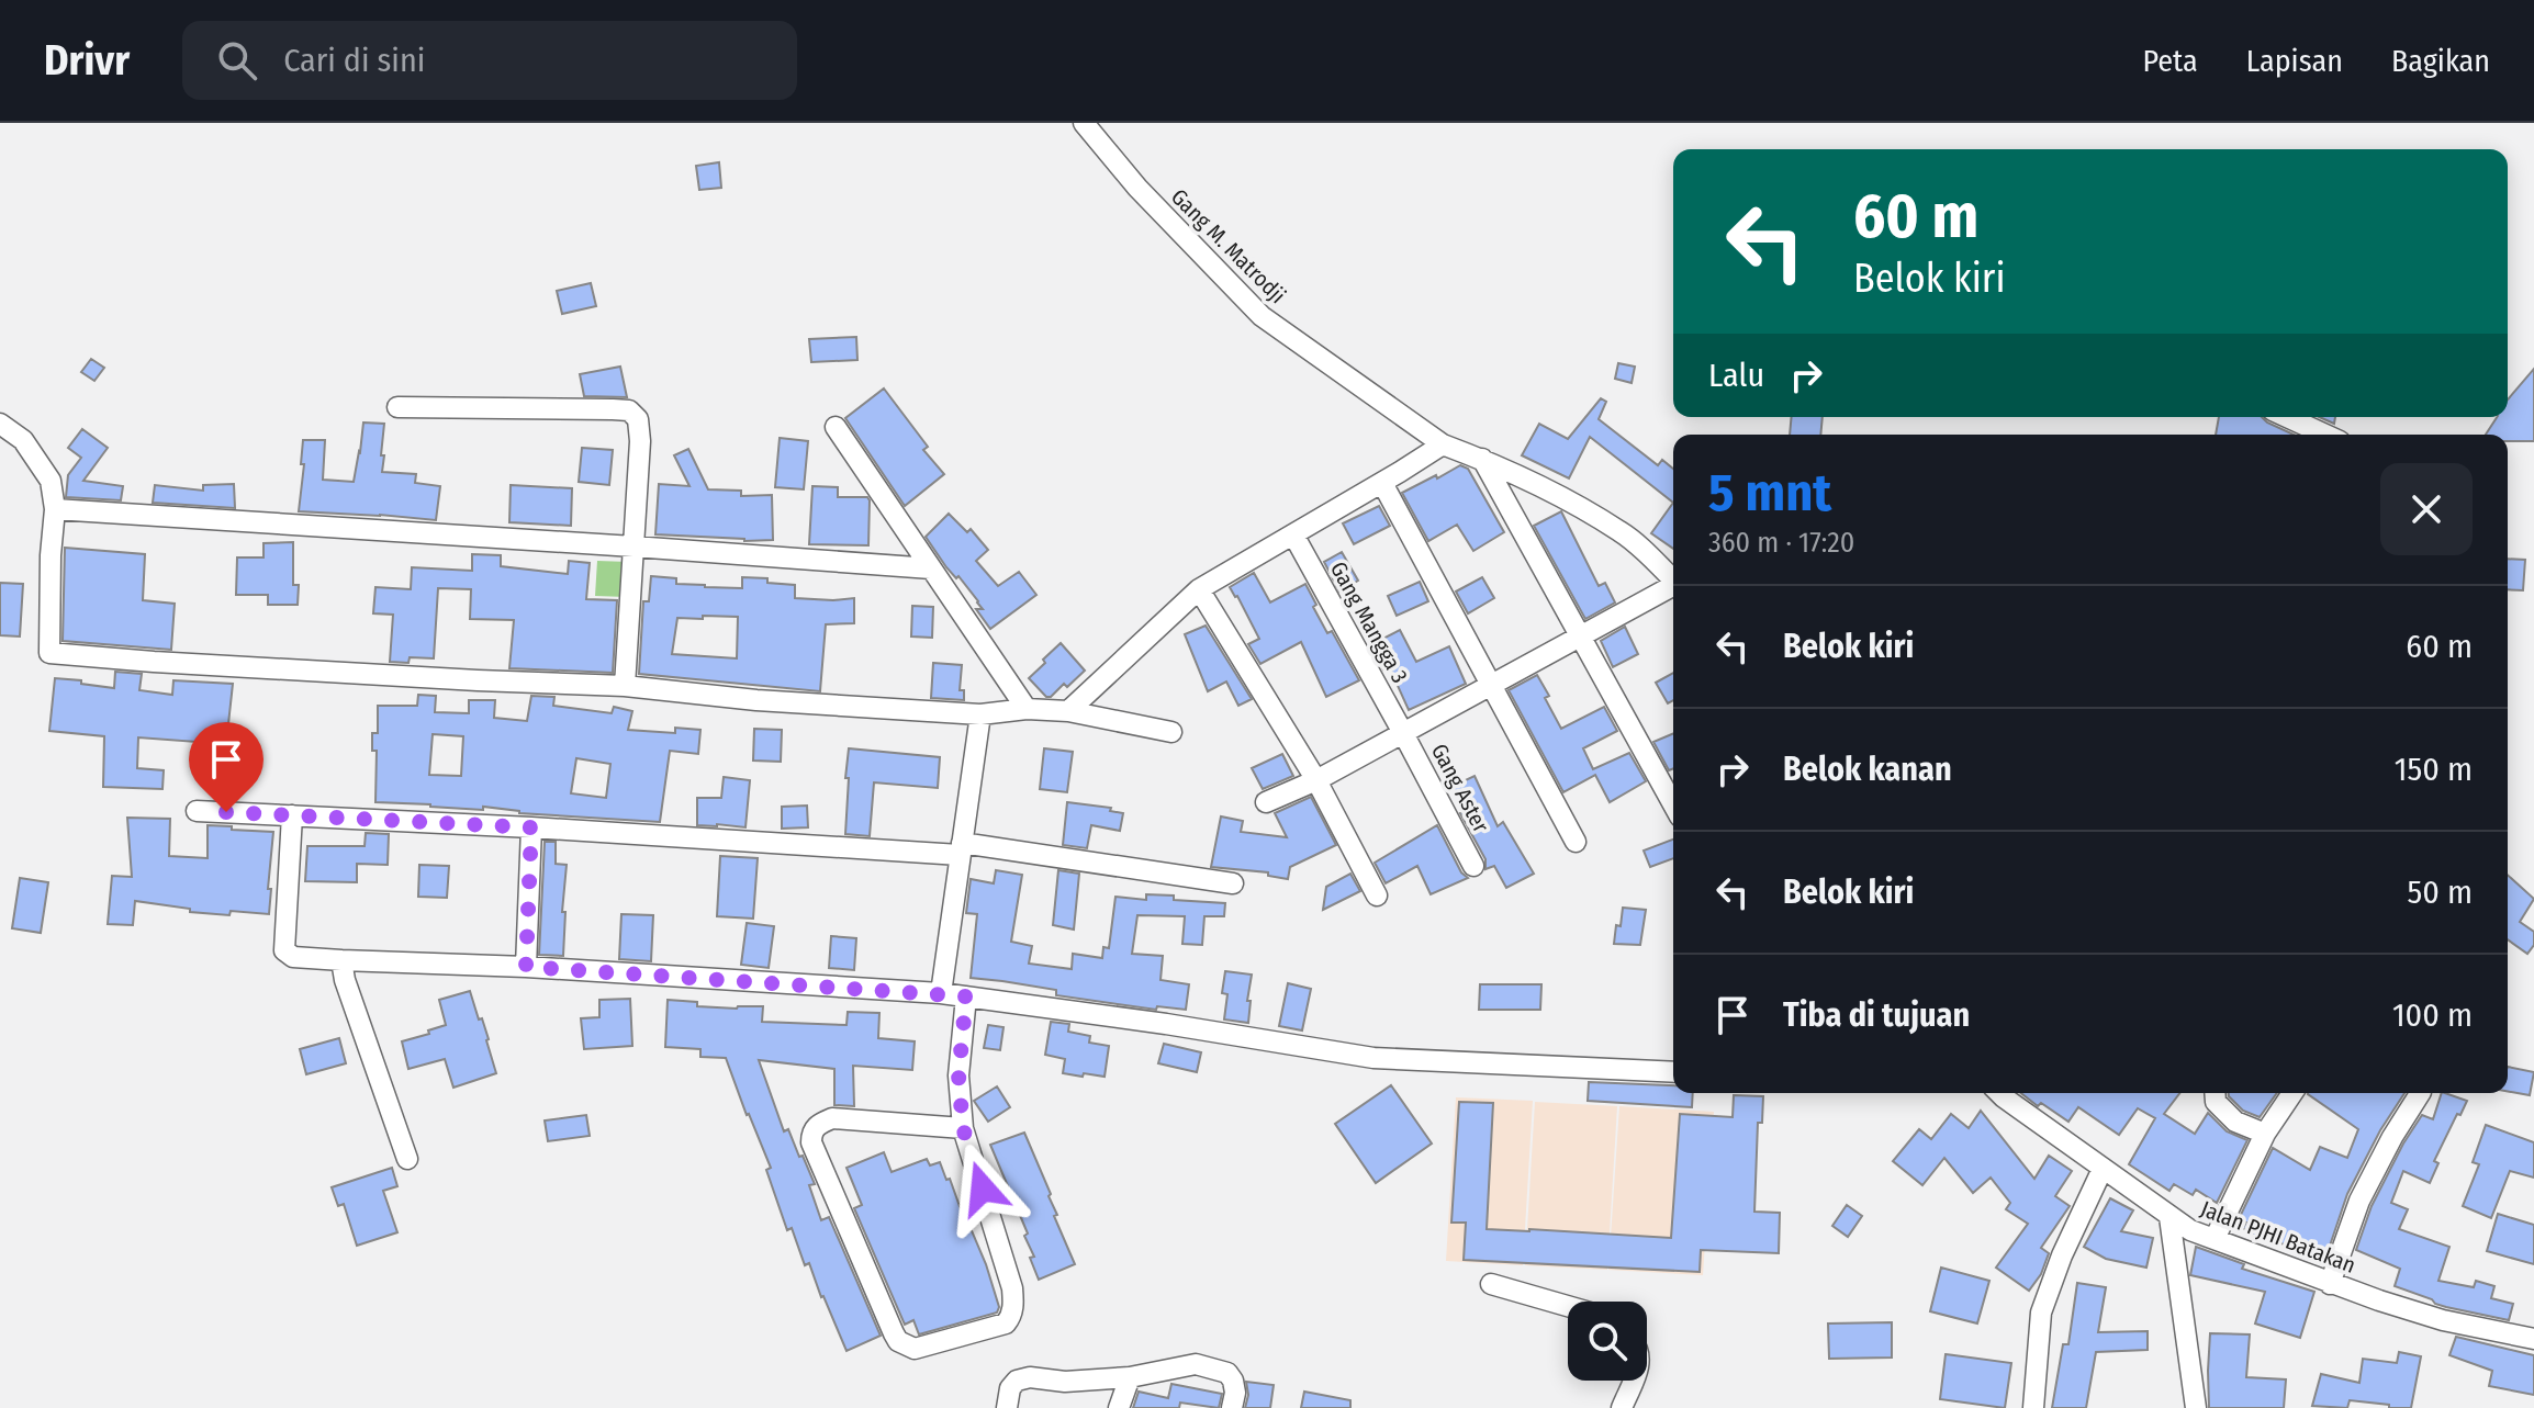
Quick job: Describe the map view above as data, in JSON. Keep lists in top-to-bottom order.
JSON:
{
  "streets": {
    "street": [
      "Gang M. Matrodji",
      "Gang Mangga 3",
      "Gang Aster",
      "Jalan PJHI Batakan"
    ]
  },
  "crossings": [
    ["Gang Mangga 3", "Gang Aster"]
  ],
  "page": {
    "header": "Drivr",
    "search": "Cari di sini",
    "nav": ["Peta", "Lapisan", "Bagikan"],
    "turn": ["60 m", "Belok kiri"],
    "then": "Lalu",
    "heading": ["5 mnt", "360 m · 17:20"],
    "list": [
      {
        "name": "Belok kiri",
        "value": "60 m"
      },
      {
        "name": "Belok kanan",
        "value": "150 m"
      },
      {
        "name": "Belok kiri",
        "value": "50 m"
      },
      {
        "name": "Tiba di tujuan",
        "value": "100 m"
      }
    ]
  }
}
